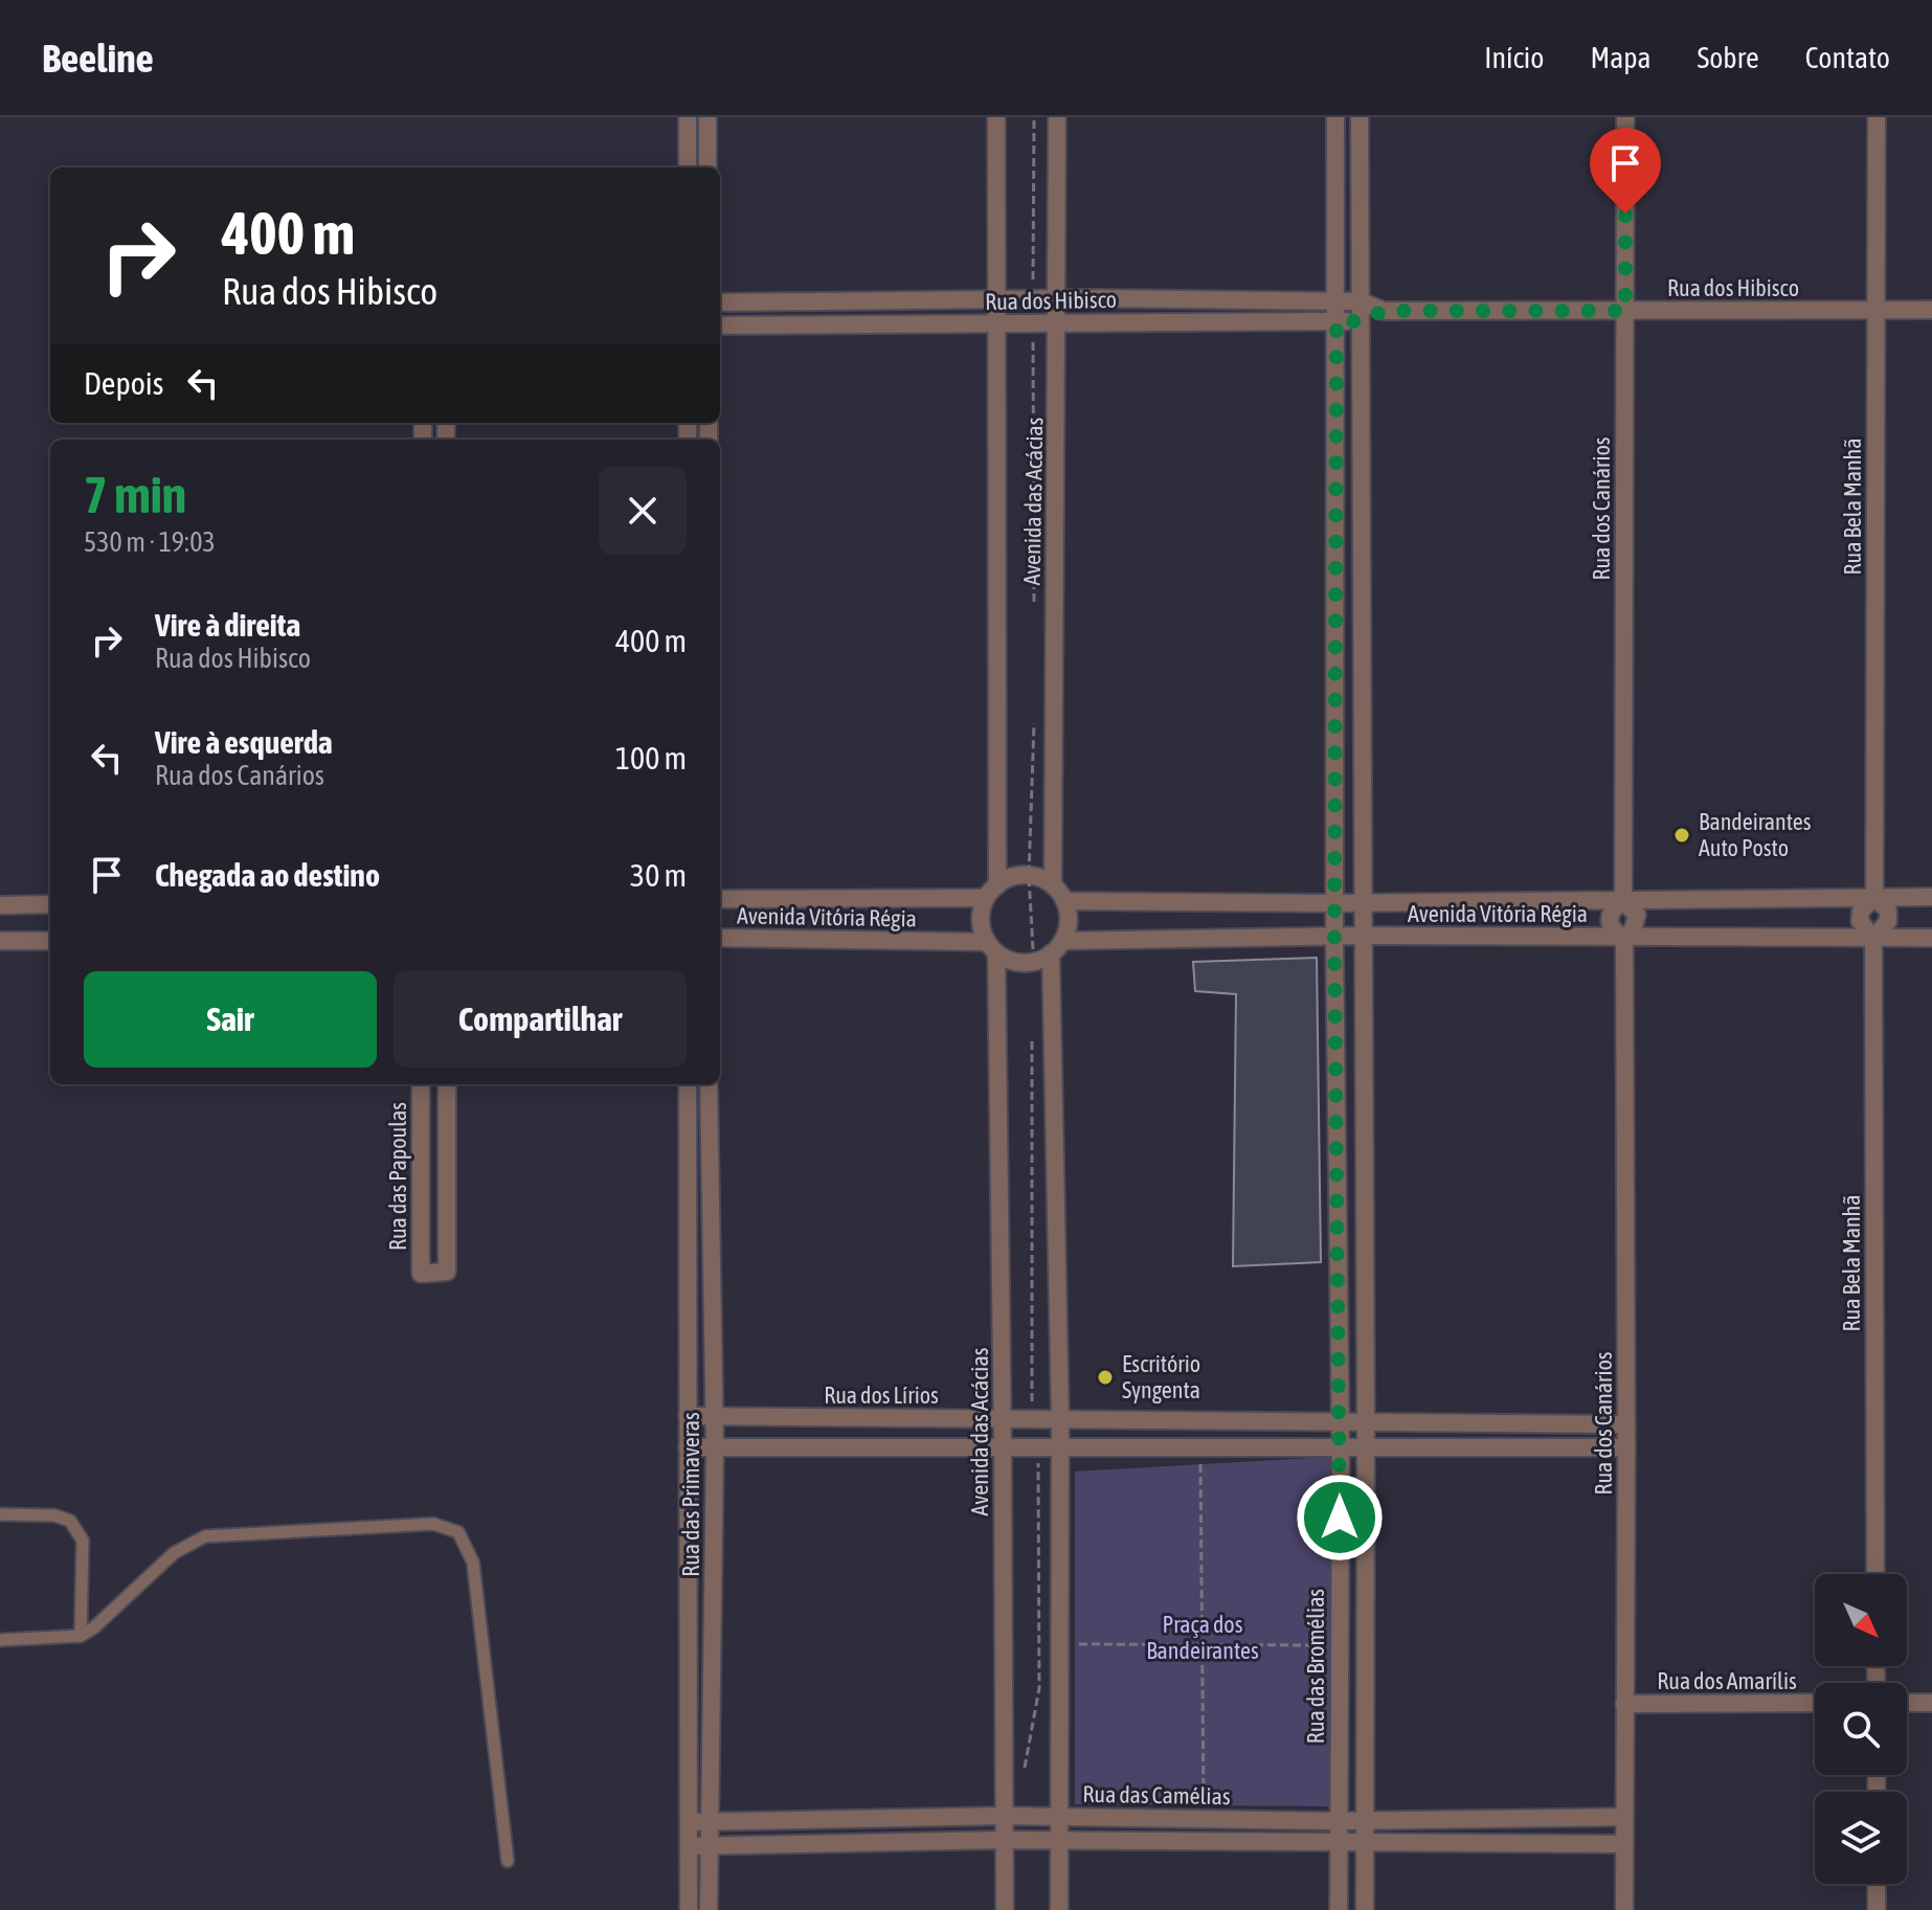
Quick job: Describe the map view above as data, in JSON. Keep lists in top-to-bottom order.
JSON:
{
  "streets": {
    "street": [
      "Rua dos Hibisco",
      "Avenida das Acácias",
      "Rua Bela Manhã",
      "Rua dos Canários",
      "Avenida Vitória Régia",
      "Rua das Papoulas",
      "Rua dos Lírios",
      "Rua das Primaveras",
      "Rua das Bromélias",
      "Rua dos Amarílis",
      "Rua das Camélias"
    ]
  },
  "crossings": [
    ["Rua dos Hibisco", "Avenida das Acácias"],
    ["Rua dos Hibisco", "Rua Bela Manhã"],
    ["Rua dos Hibisco", "Rua dos Canários"],
    ["Rua dos Hibisco", "Rua das Bromélias"],
    ["Avenida das Acácias", "Avenida Vitória Régia"],
    ["Avenida das Acácias", "Rua dos Lírios"],
    ["Avenida das Acácias", "Rua das Camélias"],
    ["Rua Bela Manhã", "Avenida Vitória Régia"],
    ["Rua dos Canários", "Avenida Vitória Régia"],
    ["Rua dos Canários", "Rua dos Lírios"],
    ["Rua dos Canários", "Rua dos Amarílis"],
    ["Rua dos Canários", "Rua das Camélias"],
    ["Avenida Vitória Régia", "Rua das Bromélias"],
    ["Rua dos Lírios", "Rua das Primaveras"],
    ["Rua dos Lírios", "Rua das Bromélias"],
    ["Rua das Primaveras", "Rua das Camélias"],
    ["Rua das Bromélias", "Rua das Camélias"]
  ],
  "parks": ["Praça dos Bandeirantes"],
  "places": ["Bandeirantes Auto Posto", "Escritório Syngenta"],
  "north": "bottom right",
  "page": {
    "header": "Beeline",
    "nav": [
      "Início",
      "Mapa",
      "Sobre",
      "Contato"
    ],
    "turn": ["400 m", "Rua dos Hibisco"],
    "then": "Depois",
    "heading": ["7 min", "530 m · 19:03"],
    "list": [
      {
        "name": "Vire à direita",
        "note": "Rua dos Hibisco",
        "value": "400 m"
      },
      {
        "name": "Vire à esquerda",
        "note": "Rua dos Canários",
        "value": "100 m"
      },
      {
        "name": "Chegada ao destino",
        "value": "30 m"
      }
    ],
    "buttons": ["Sair", "Compartilhar"]
  }
}
